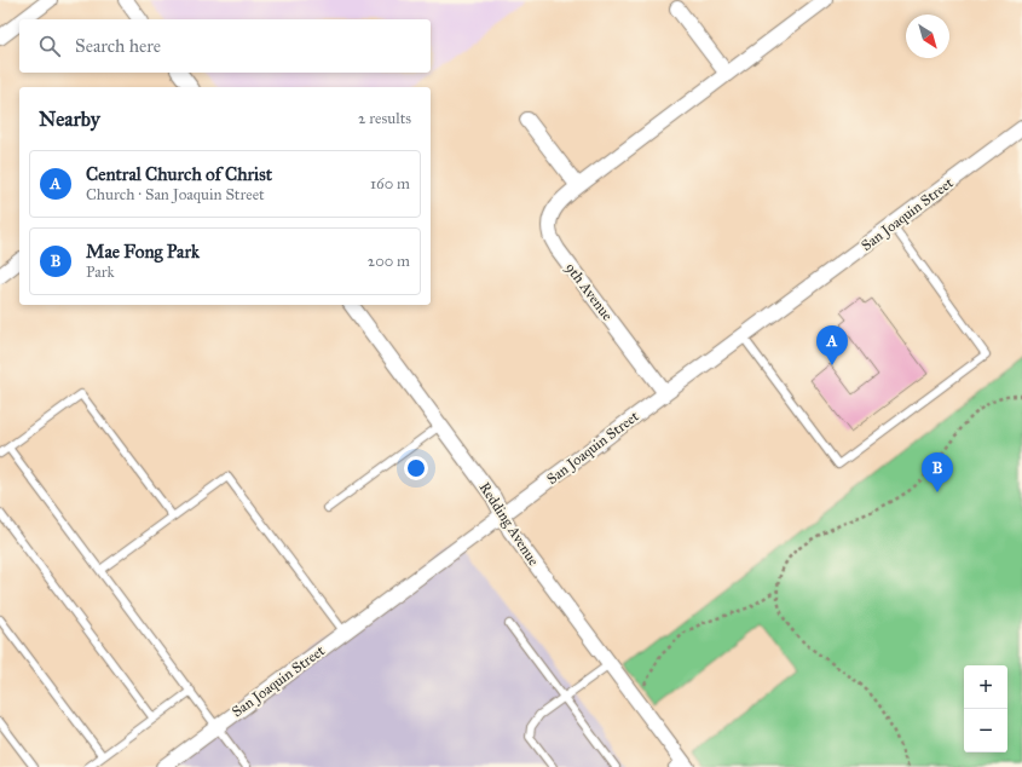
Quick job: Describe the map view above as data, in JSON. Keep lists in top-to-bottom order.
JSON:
{
  "streets": {
    "street": ["San Joaquin Street", "9th Avenue", "Redding Avenue"]
  },
  "crossings": [
    ["San Joaquin Street", "9th Avenue"],
    ["San Joaquin Street", "Redding Avenue"]
  ],
  "north": "bottom right",
  "page": {
    "search": "Search here",
    "heading": ["Nearby", "2 results"],
    "list": [
      {
        "mark": "A",
        "name": "Central Church of Christ",
        "note": "Church · San Joaquin Street",
        "value": "160 m"
      },
      {
        "mark": "B",
        "name": "Mae Fong Park",
        "note": "Park",
        "value": "200 m"
      }
    ],
    "pins": ["A", "B"],
    "map_buttons": ["+", "−"]
  }
}
